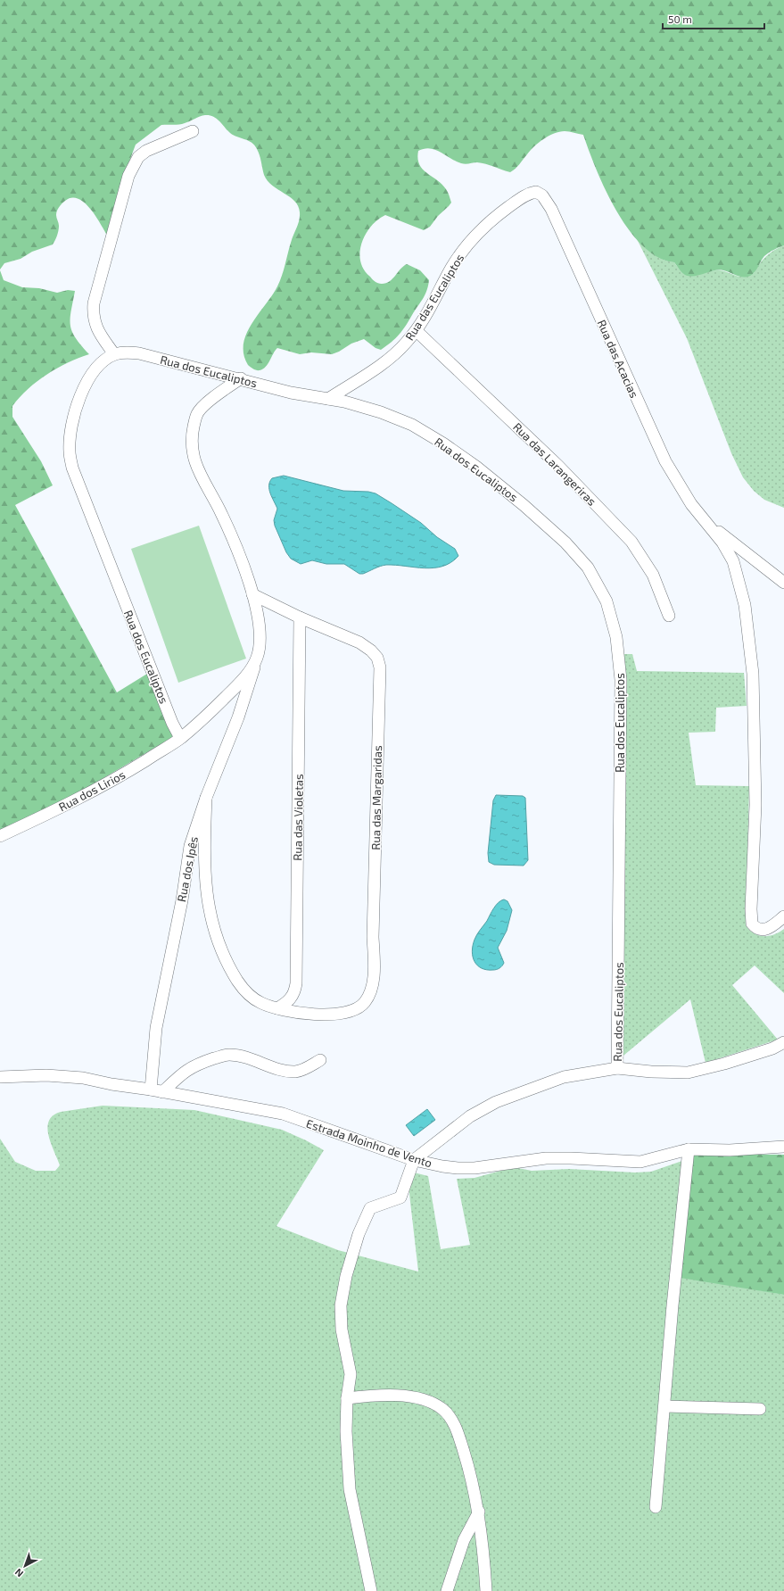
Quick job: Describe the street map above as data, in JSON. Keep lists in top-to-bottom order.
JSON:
{
  "streets": {
    "street": [
      "Rua das Eucaliptos",
      "Rua das Acacias",
      "Rua dos Eucaliptos",
      "Rua das Larangeriras",
      "Rua dos Lirios",
      "Rua das Margaridas",
      "Rua das Violetas",
      "Rua dos Ipês",
      "Estrada Moinho de Vento"
    ]
  },
  "crossings": [
    ["Rua das Eucaliptos", "Rua das Acacias"],
    ["Rua das Eucaliptos", "Rua dos Eucaliptos"],
    ["Rua das Eucaliptos", "Rua das Larangeriras"],
    ["Rua dos Eucaliptos", "Rua dos Lirios"],
    ["Rua dos Lirios", "Rua dos Ipês"],
    ["Rua das Margaridas", "Rua das Violetas"],
    ["Rua das Margaridas", "Rua dos Ipês"],
    ["Rua dos Ipês", "Estrada Moinho de Vento"]
  ],
  "scale_bar": "50 m",
  "north": "bottom left"
}
